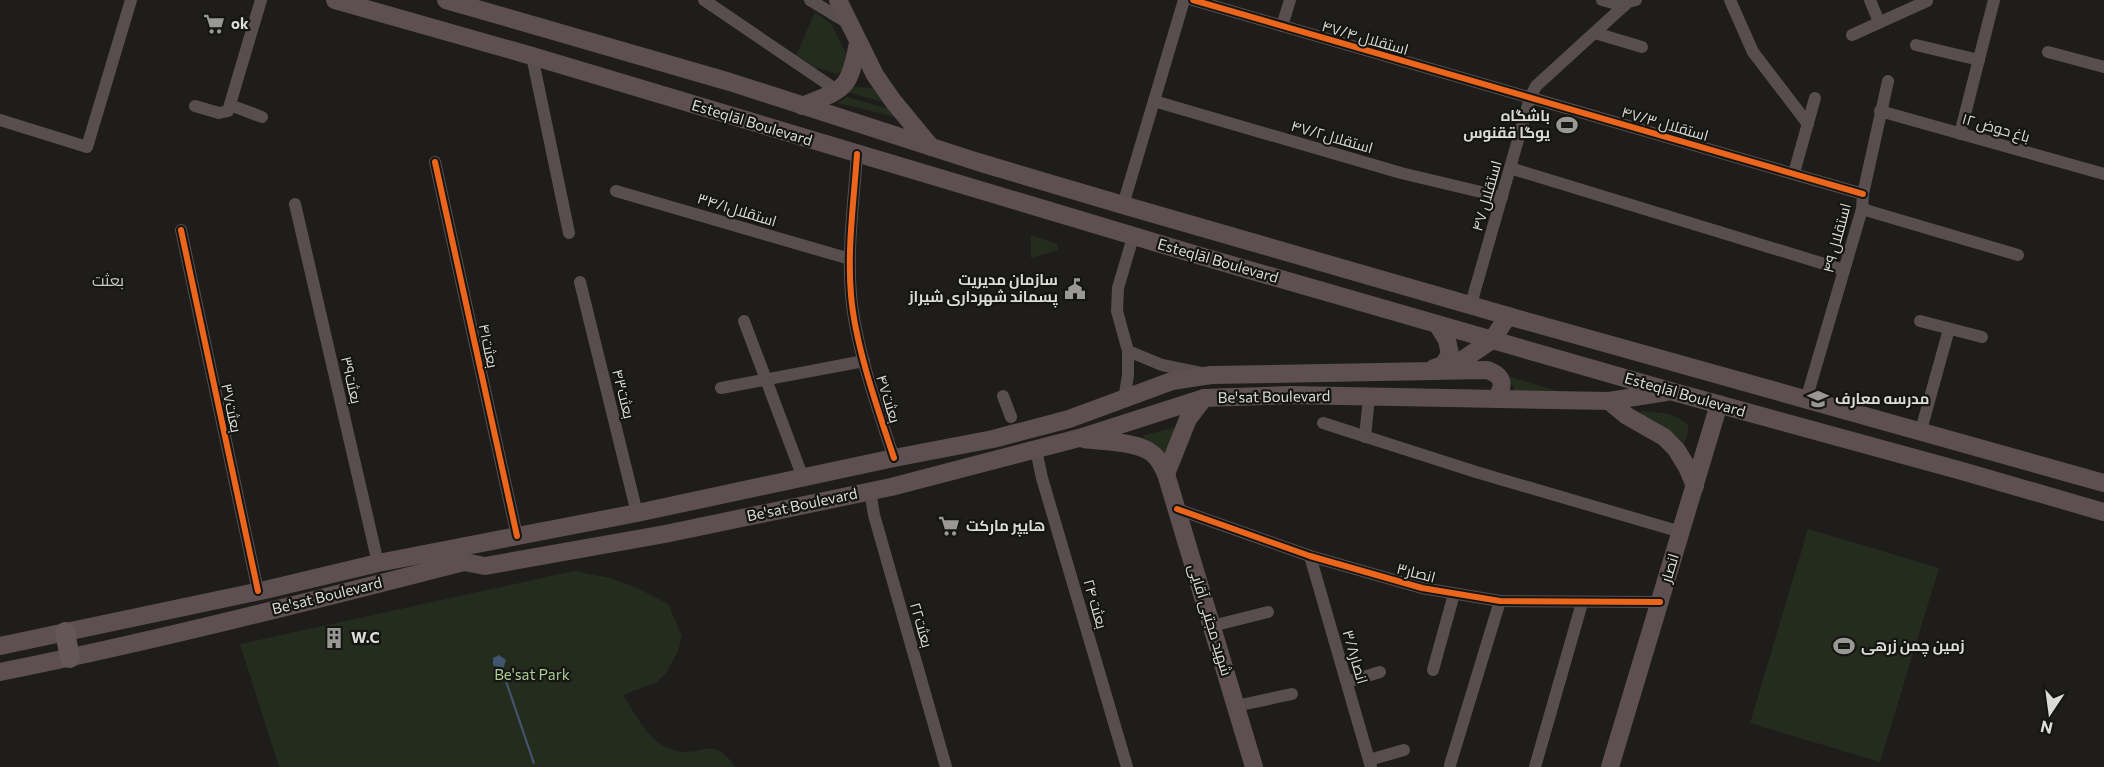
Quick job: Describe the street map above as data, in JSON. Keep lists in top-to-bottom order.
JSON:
{
  "streets": {
    "main road": [
      "Esteqlāl Boulevard",
      "Be'sat Boulevard",
      "انصار",
      "شهید مجتبی آقایی"
    ],
    "street": [
      "۴۷/۴ استقلال",
      "۴۷/۳ استقلال",
      "۱۲ باغ حوض",
      "استقلال۴۷/۲",
      "۴۷ استقلال",
      "استقلال۳۴/۱",
      "۴۹ استقلال",
      "بعثت۴۱",
      "بعثت۳۹",
      "بعثت۴۳",
      "بعثت۴۷",
      "بعثت۳۷",
      "انصار۳",
      "بعثت ۲۴",
      "بعثت۲۲",
      "انصار۳/۸"
    ]
  },
  "crossings": [
    ["۴۷/۴ استقلال", "۴۷/۳ استقلال"],
    ["۴۷/۴ استقلال", "۴۷ استقلال"],
    ["Esteqlāl Boulevard", "۴۷ استقلال"],
    ["Esteqlāl Boulevard", "۴۹ استقلال"],
    ["Esteqlāl Boulevard", "Be'sat Boulevard"],
    ["Esteqlāl Boulevard", "بعثت۴۷"],
    ["Esteqlāl Boulevard", "انصار"],
    ["۴۷/۳ استقلال", "۴۷ استقلال"],
    ["۴۷/۳ استقلال", "۴۹ استقلال"],
    ["۱۲ باغ حوض", "۴۹ استقلال"],
    ["استقلال۴۷/۲", "۴۷ استقلال"],
    ["استقلال۳۴/۱", "بعثت۴۷"],
    ["بعثت۴۱", "Be'sat Boulevard"],
    ["بعثت۳۹", "Be'sat Boulevard"],
    ["بعثت۴۳", "Be'sat Boulevard"],
    ["Be'sat Boulevard", "بعثت۴۷"],
    ["Be'sat Boulevard", "بعثت۳۷"],
    ["Be'sat Boulevard", "بعثت ۲۴"],
    ["Be'sat Boulevard", "شهید مجتبی آقایی"],
    ["Be'sat Boulevard", "بعثت۲۲"],
    ["انصار", "انصار۳"],
    ["انصار۳", "شهید مجتبی آقایی"],
    ["انصار۳", "انصار۳/۸"]
  ],
  "districts": ["بعثت"],
  "parks": ["Be'sat Park"],
  "places": {
    "supermarket": ["ok", "هایپر مارکت"],
    "sports": ["باشگاه یوگا ققنوس", "زمین چمن زرهی"],
    "public building": ["سازمان مدیریت پسماند شهرداری شیراز"],
    "school or university": ["مدرسه معارف"],
    "building": ["W.C"]
  },
  "north": "bottom"
}
